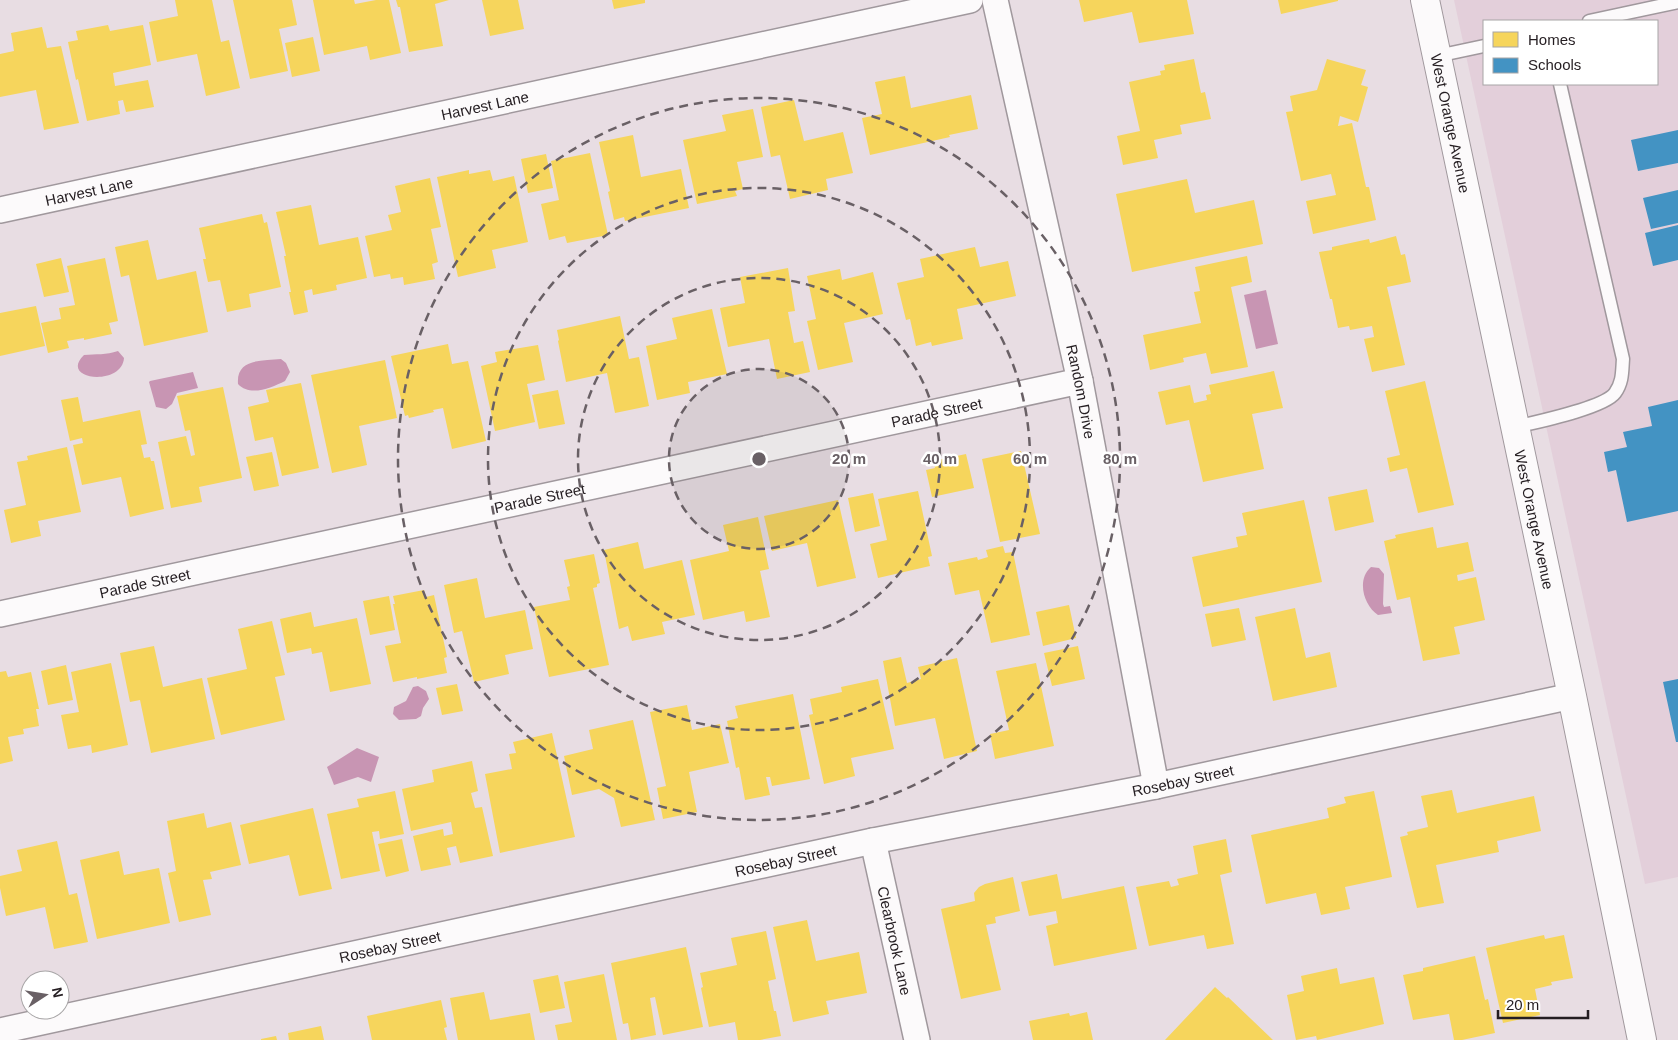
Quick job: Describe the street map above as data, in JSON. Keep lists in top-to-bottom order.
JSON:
{
  "streets": {
    "street": [
      "Harvest Lane",
      "West Orange Avenue",
      "Random Drive",
      "Parade Street",
      "Rosebay Street",
      "Clearbrook Lane"
    ]
  },
  "crossings": [
    ["West Orange Avenue", "Rosebay Street"],
    ["Random Drive", "Parade Street"],
    ["Random Drive", "Rosebay Street"],
    ["Rosebay Street", "Clearbrook Lane"]
  ],
  "legend": ["Homes", "Schools"],
  "scale_bar": "20 m",
  "north": "right",
  "rings": [
    "20 m",
    "40 m",
    "60 m",
    "80 m"
  ]
}
